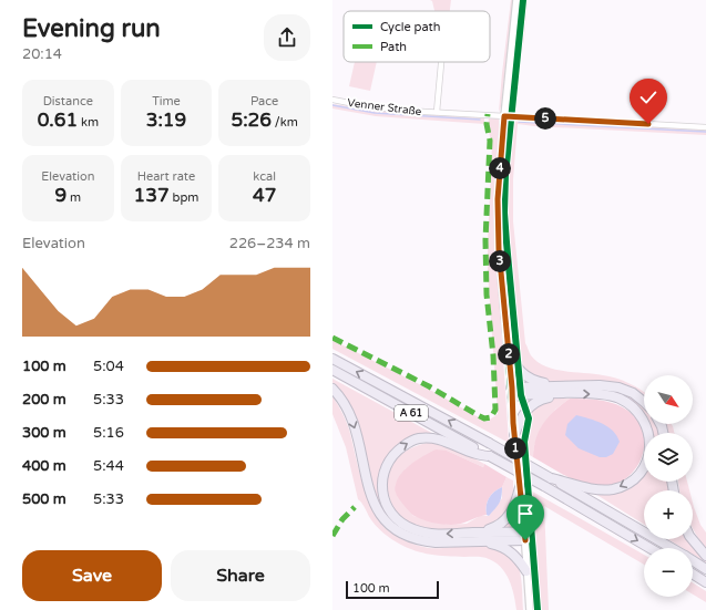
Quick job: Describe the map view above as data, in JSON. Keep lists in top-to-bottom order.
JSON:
{
  "streets": {
    "highway": ["A 61"],
    "street": ["Venner Straße"]
  },
  "legend": ["Cycle path", "Path"],
  "scale_bar": "100 m",
  "north": "bottom right",
  "page": {
    "heading": ["Evening run", "20:14"],
    "stats": [
      ["Distance", "0.61 km"],
      ["Time", "3:19"],
      ["Pace", "5:26 /km"],
      ["Elevation", "9 m"],
      ["Heart rate", "137 bpm"],
      ["kcal", "47"]
    ],
    "pins": [
      "5",
      "4",
      "3",
      "2",
      "1"
    ],
    "chart": ["Elevation", "226–234 m"],
    "list": [
      {
        "name": "100 m",
        "note": "5:04"
      },
      {
        "name": "200 m",
        "note": "5:33"
      },
      {
        "name": "300 m",
        "note": "5:16"
      },
      {
        "name": "400 m",
        "note": "5:44"
      },
      {
        "name": "500 m",
        "note": "5:33"
      }
    ],
    "map_buttons": ["+", "−"],
    "buttons": ["Save", "Share"],
    "scale": "100 m"
  }
}
